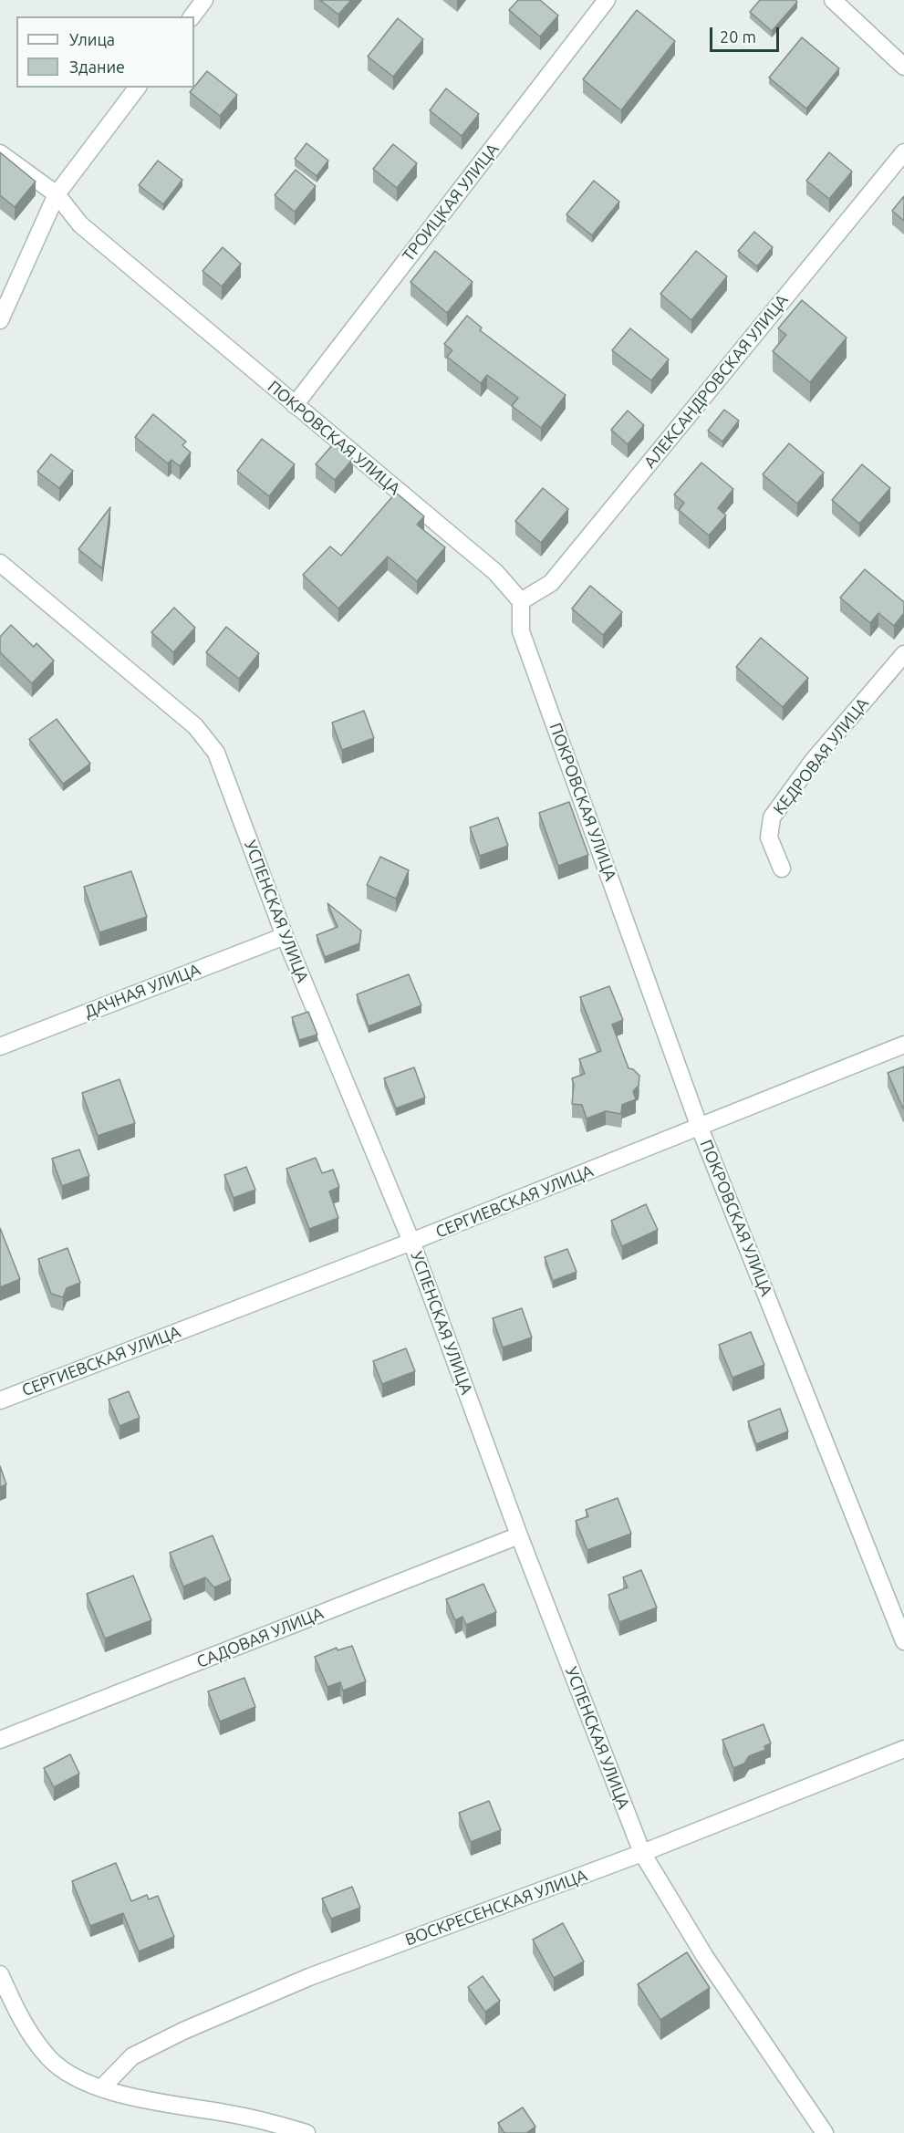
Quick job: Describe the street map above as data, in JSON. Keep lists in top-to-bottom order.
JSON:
{
  "streets": {
    "street": [
      "ТРОИЦКАЯ УЛИЦА",
      "АЛЕКСАНДРОВСКАЯ УЛИЦА",
      "ПОКРОВСКАЯ УЛИЦА",
      "КЕДРОВАЯ УЛИЦА",
      "УСПЕНСКАЯ УЛИЦА",
      "ДАЧНАЯ УЛИЦА",
      "СЕРГИЕВСКАЯ УЛИЦА",
      "САДОВАЯ УЛИЦА",
      "ВОСКРЕСЕНСКАЯ УЛИЦА"
    ]
  },
  "crossings": [
    ["ТРОИЦКАЯ УЛИЦА", "ПОКРОВСКАЯ УЛИЦА"],
    ["АЛЕКСАНДРОВСКАЯ УЛИЦА", "ПОКРОВСКАЯ УЛИЦА"],
    ["ПОКРОВСКАЯ УЛИЦА", "СЕРГИЕВСКАЯ УЛИЦА"],
    ["УСПЕНСКАЯ УЛИЦА", "ДАЧНАЯ УЛИЦА"],
    ["УСПЕНСКАЯ УЛИЦА", "СЕРГИЕВСКАЯ УЛИЦА"],
    ["УСПЕНСКАЯ УЛИЦА", "САДОВАЯ УЛИЦА"],
    ["УСПЕНСКАЯ УЛИЦА", "ВОСКРЕСЕНСКАЯ УЛИЦА"]
  ],
  "legend": ["Улица", "Здание"],
  "scale_bar": "20 m"
}
